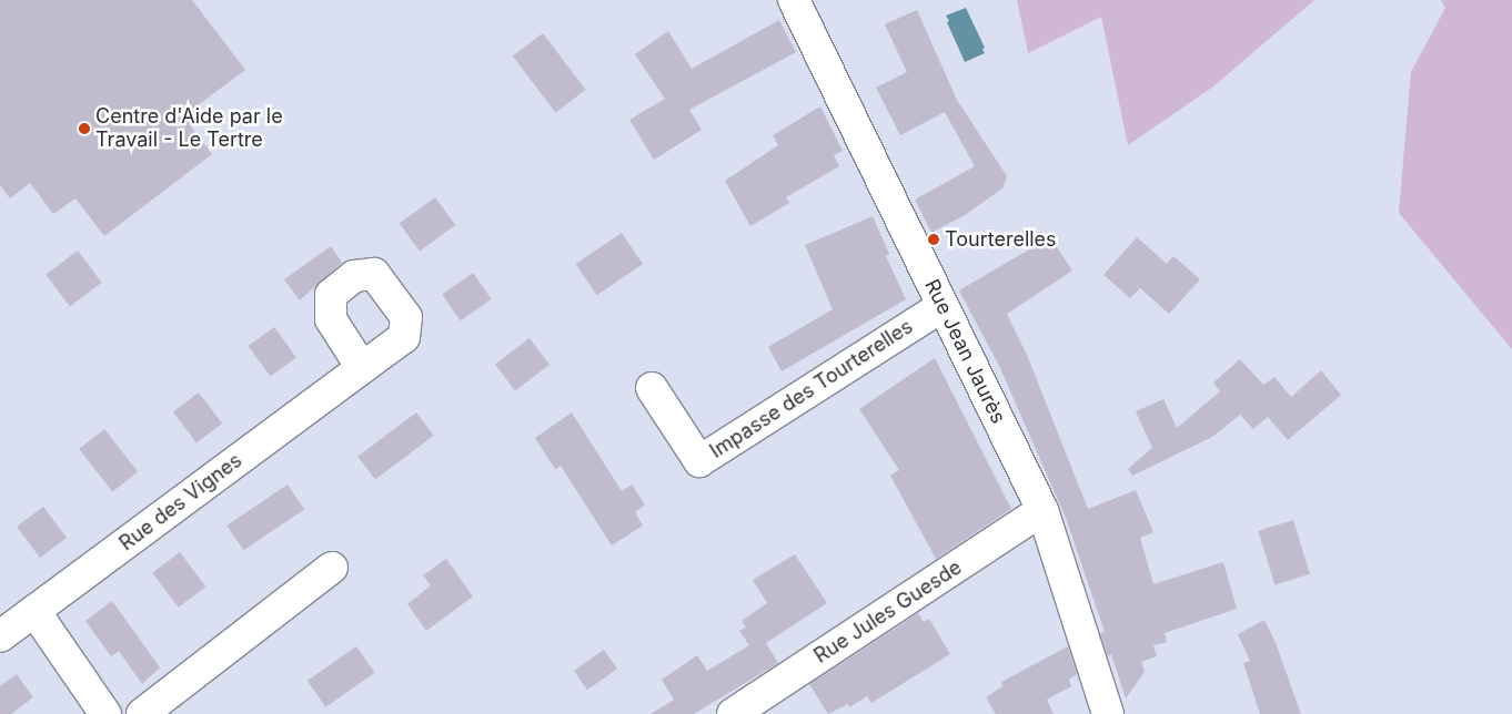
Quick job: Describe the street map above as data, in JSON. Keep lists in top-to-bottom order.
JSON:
{
  "streets": {
    "street": [
      "Rue Jean Jaurès",
      "Impasse des Tourterelles",
      "Rue des Vignes",
      "Rue Jules Guesde"
    ]
  },
  "crossings": [
    ["Rue Jean Jaurès", "Impasse des Tourterelles"],
    ["Rue Jean Jaurès", "Rue Jules Guesde"]
  ],
  "places": ["Centre d'Aide par le Travail - Le Tertre", "Tourterelles"]
}
